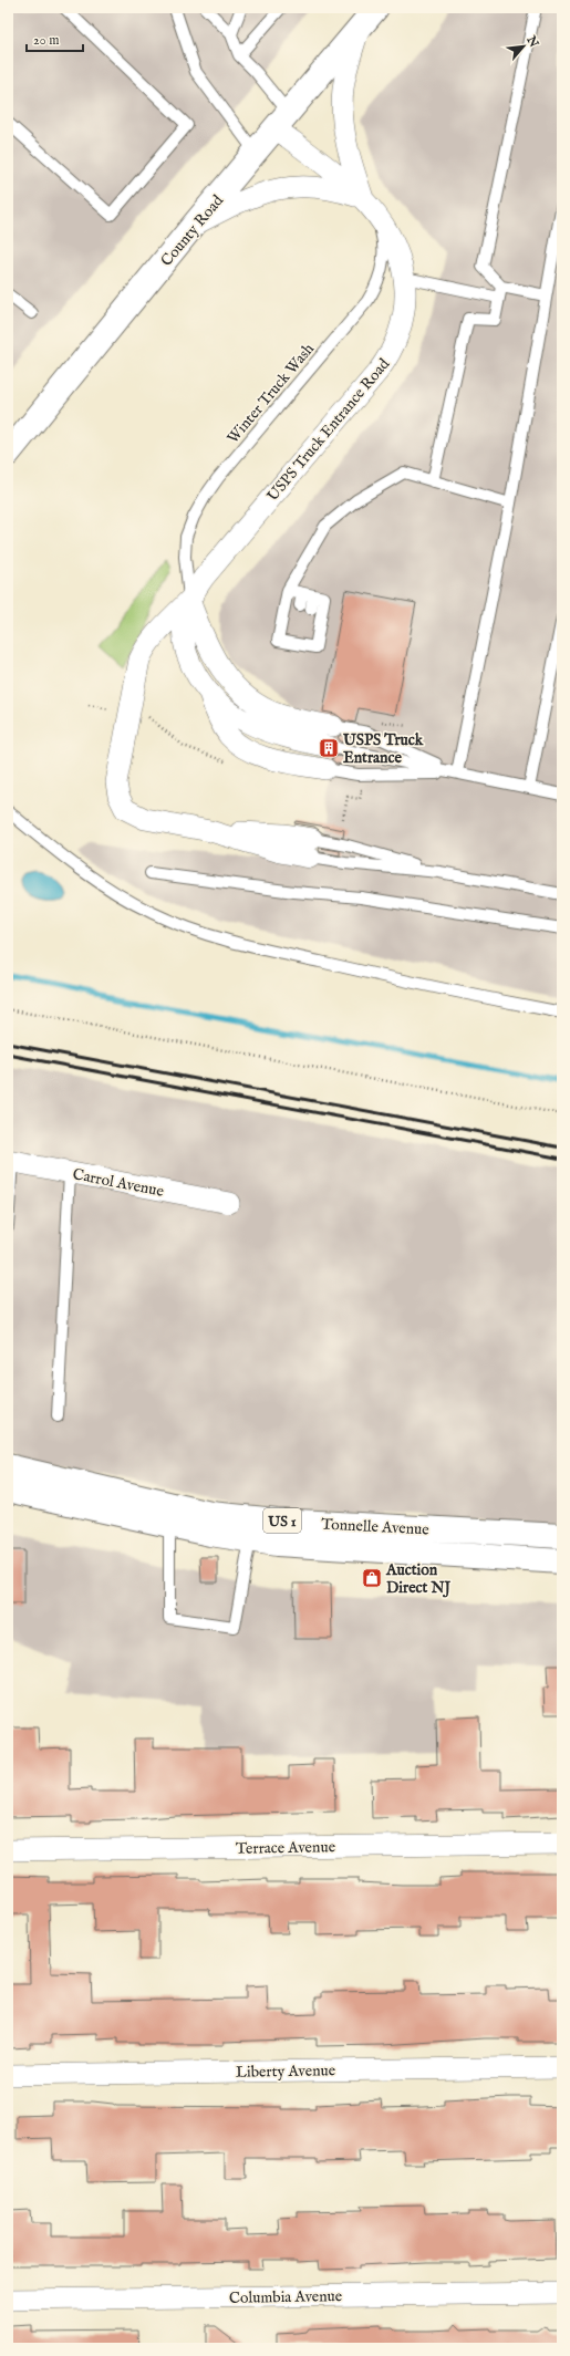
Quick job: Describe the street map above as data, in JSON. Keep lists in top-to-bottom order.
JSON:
{
  "streets": {
    "main road": ["County Road", "US 1", "Tonnelle Avenue"],
    "street": [
      "USPS Truck Entrance Road",
      "Carrol Avenue",
      "Terrace Avenue",
      "Liberty Avenue",
      "Columbia Avenue"
    ],
    "lane": ["Winter Truck Wash"]
  },
  "crossings": [
    ["County Road", "USPS Truck Entrance Road"],
    ["Winter Truck Wash", "USPS Truck Entrance Road"]
  ],
  "places": {
    "building": ["USPS Truck Entrance"],
    "shop": ["Auction Direct NJ"]
  },
  "scale_bar": "20 m",
  "north": "top right"
}
